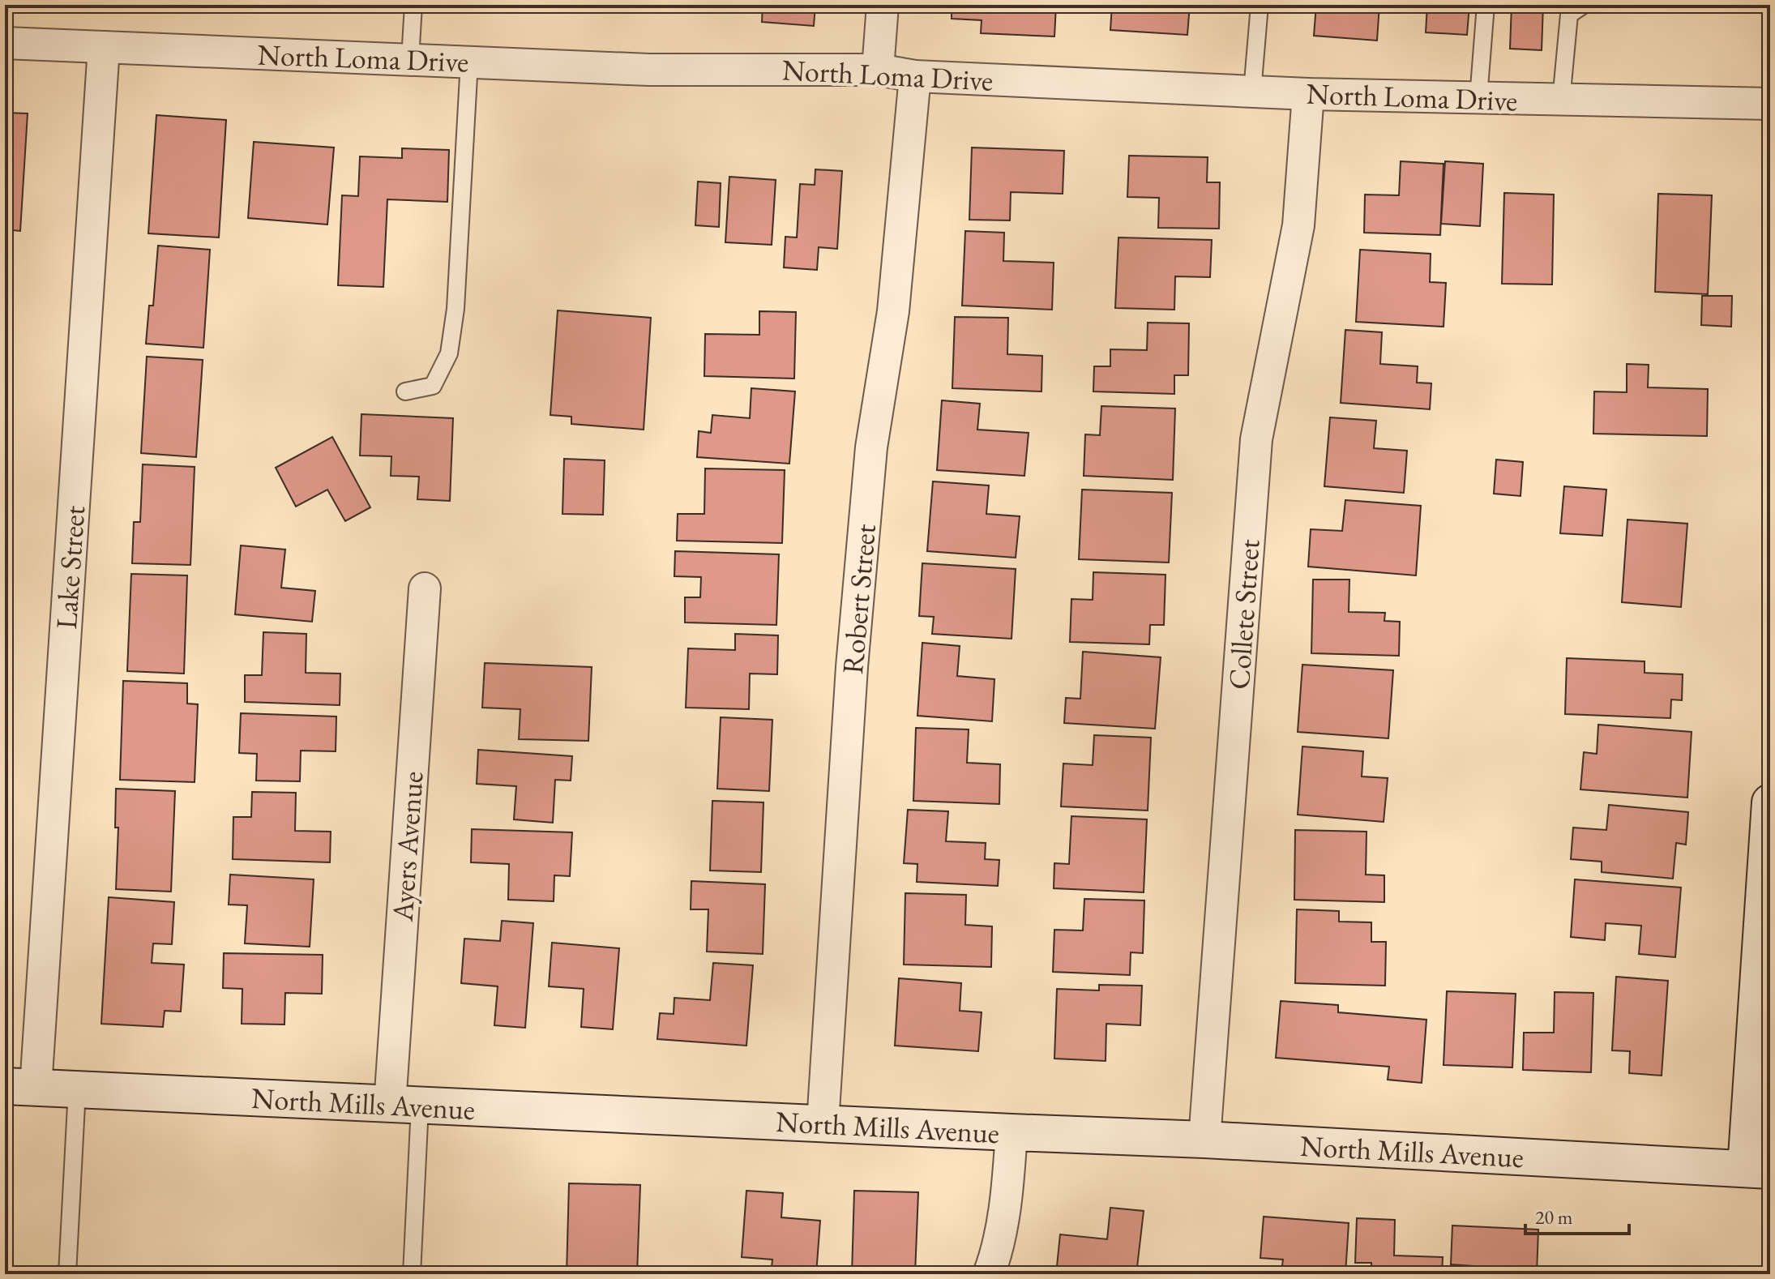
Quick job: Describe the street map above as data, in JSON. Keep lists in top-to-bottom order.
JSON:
{
  "streets": {
    "street": [
      "North Loma Drive",
      "Lake Street",
      "Robert Street",
      "Collete Street",
      "Ayers Avenue",
      "North Mills Avenue"
    ]
  },
  "crossings": [
    ["North Loma Drive", "Lake Street"],
    ["North Loma Drive", "Robert Street"],
    ["North Loma Drive", "Collete Street"],
    ["Lake Street", "North Mills Avenue"],
    ["Robert Street", "North Mills Avenue"],
    ["Collete Street", "North Mills Avenue"],
    ["Ayers Avenue", "North Mills Avenue"]
  ],
  "scale_bar": "20 m"
}
